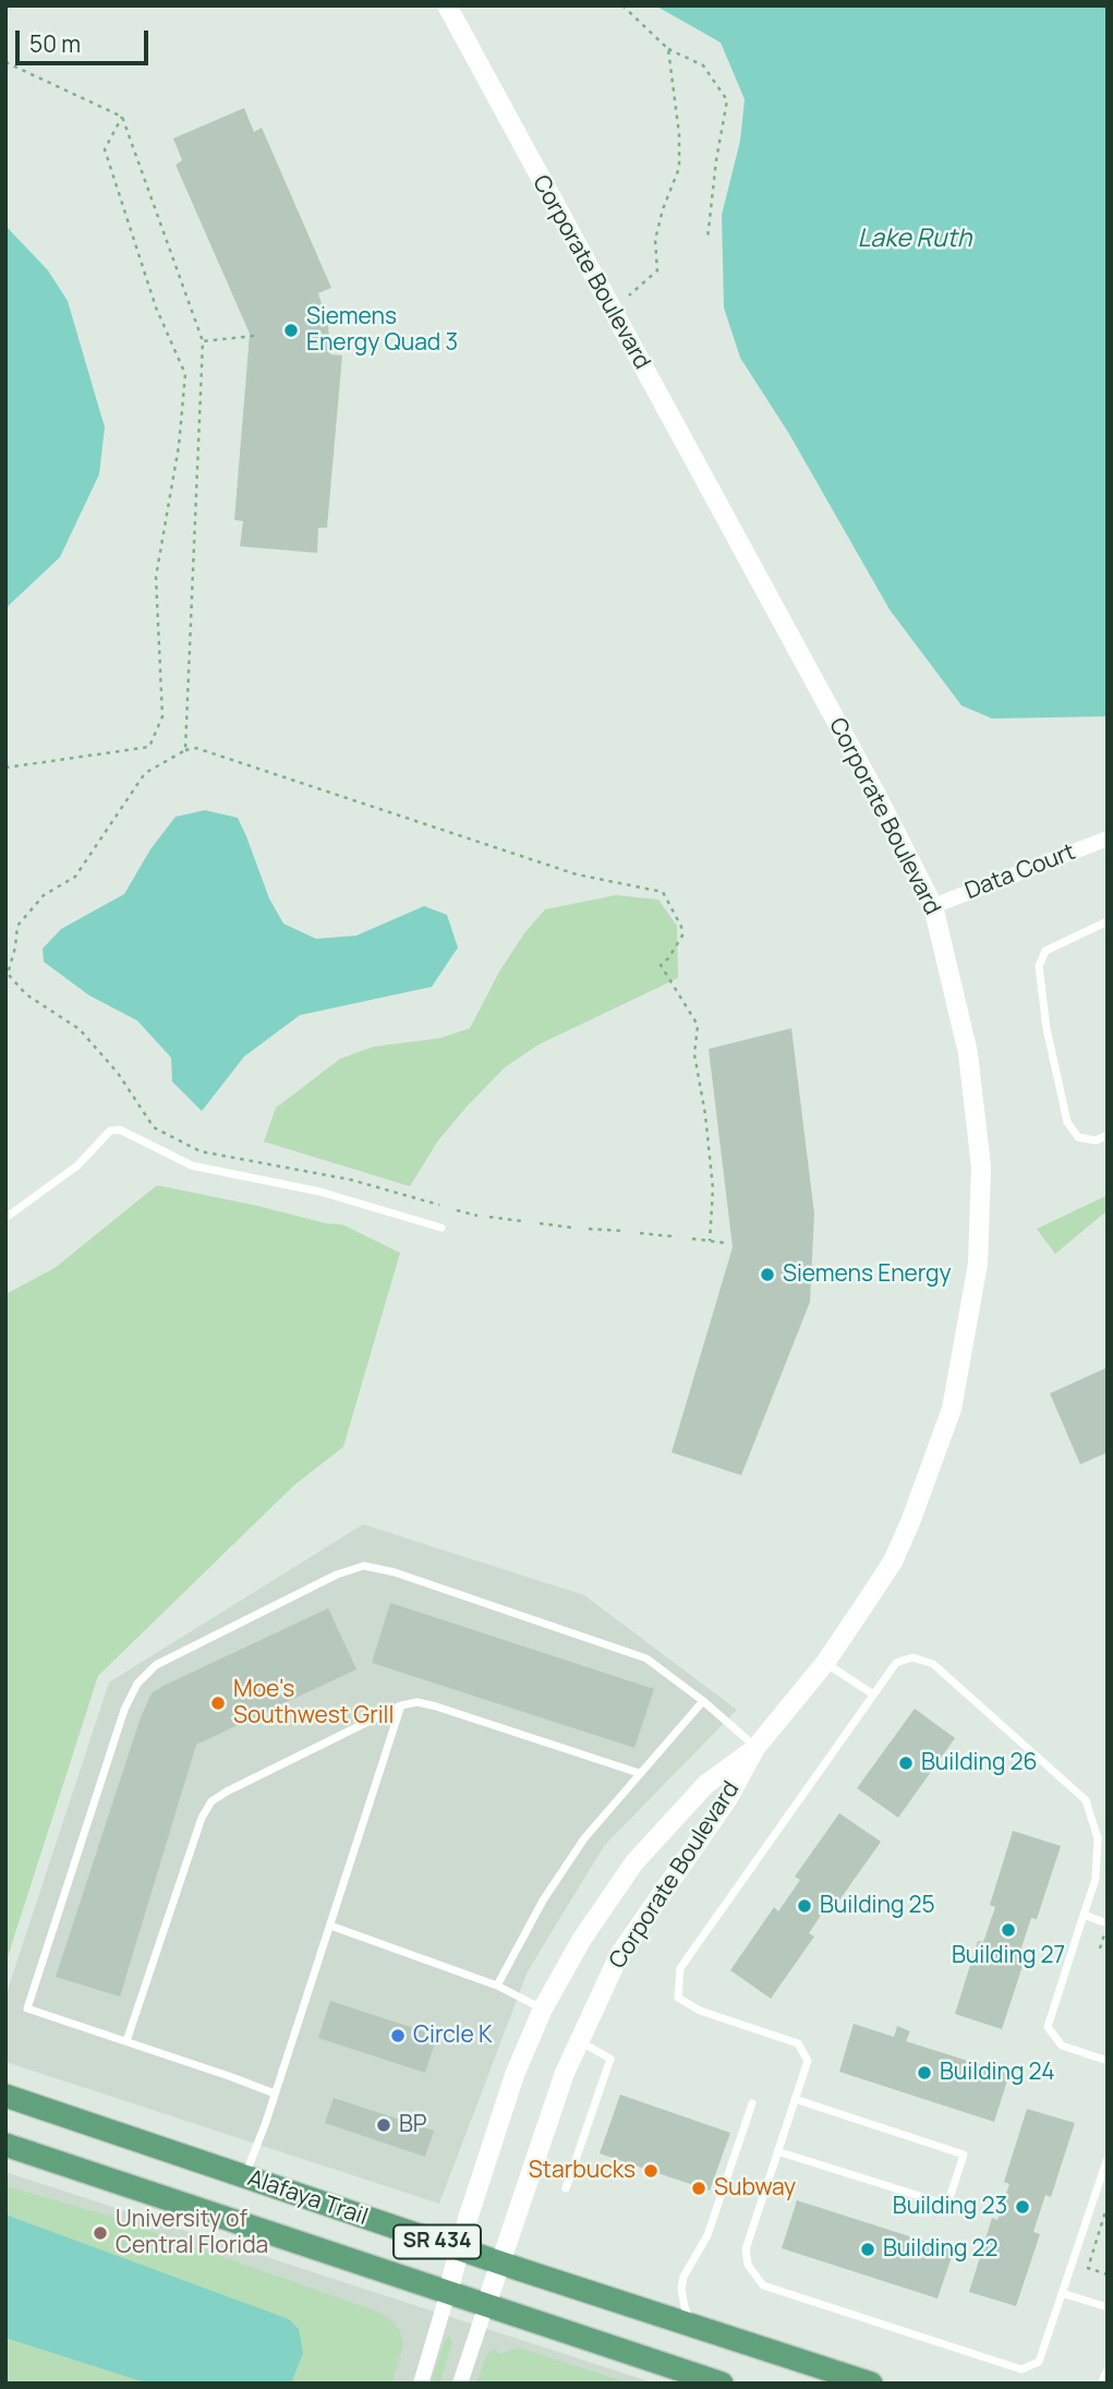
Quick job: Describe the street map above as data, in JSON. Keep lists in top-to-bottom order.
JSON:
{
  "streets": {
    "main road": ["Alafaya Trail", "SR 434"],
    "street": ["Corporate Boulevard", "Data Court"]
  },
  "crossings": [
    ["Corporate Boulevard", "Data Court"],
    ["Corporate Boulevard", "Alafaya Trail"]
  ],
  "water": ["Lake Ruth"],
  "places": [
    "Siemens Energy Quad 3",
    "Siemens Energy",
    "Moe's Southwest Grill",
    "Building 26",
    "Building 25",
    "Building 27",
    "Circle K",
    "Building 24",
    "BP",
    "Starbucks",
    "Subway",
    "Building 23",
    "University of Central Florida",
    "Building 22"
  ],
  "scale_bar": "50 m"
}
